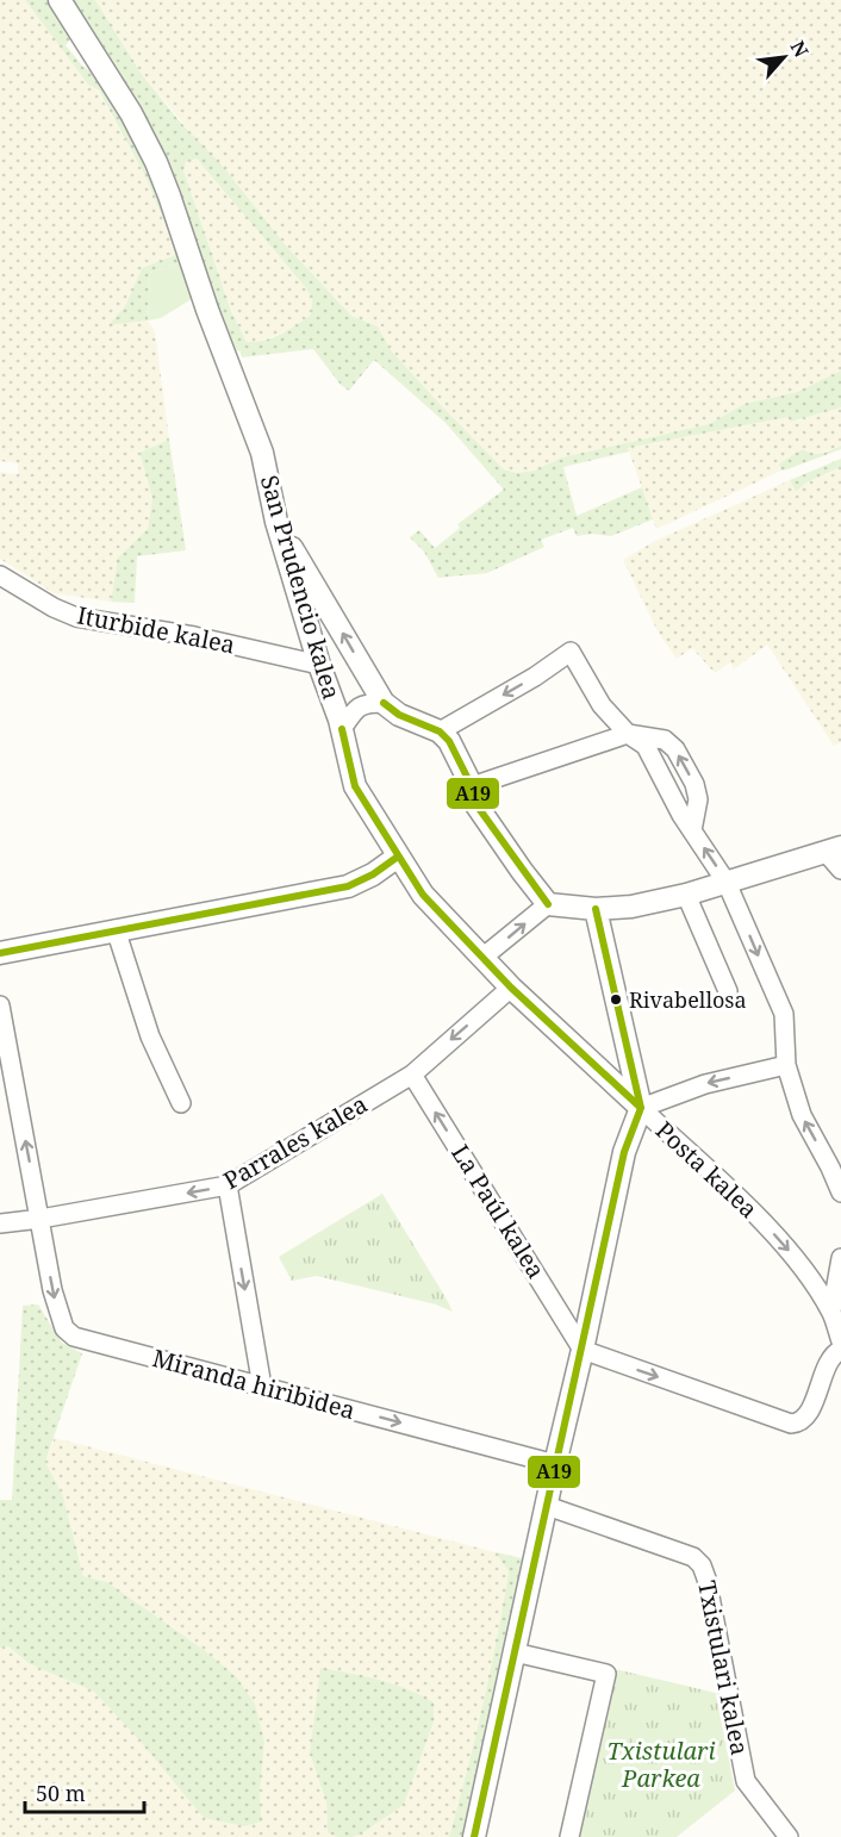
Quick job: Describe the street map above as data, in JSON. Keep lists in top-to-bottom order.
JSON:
{
  "streets": {
    "street": [
      "San Prudencio kalea",
      "Iturbide kalea",
      "Parrales kalea",
      "Posta kalea",
      "La Paúl kalea",
      "Miranda hiribidea",
      "Txistulari kalea"
    ]
  },
  "crossings": [
    ["San Prudencio kalea", "Iturbide kalea"],
    ["San Prudencio kalea", "Posta kalea"],
    ["Parrales kalea", "Posta kalea"],
    ["Parrales kalea", "La Paúl kalea"],
    ["Parrales kalea", "Miranda hiribidea"]
  ],
  "one_way": ["Parrales kalea", "La Paúl kalea"],
  "parks": ["Txistulari Parkea"],
  "places": ["Rivabellosa"],
  "lines": ["transit line A19"],
  "scale_bar": "50 m",
  "north": "top right"
}
